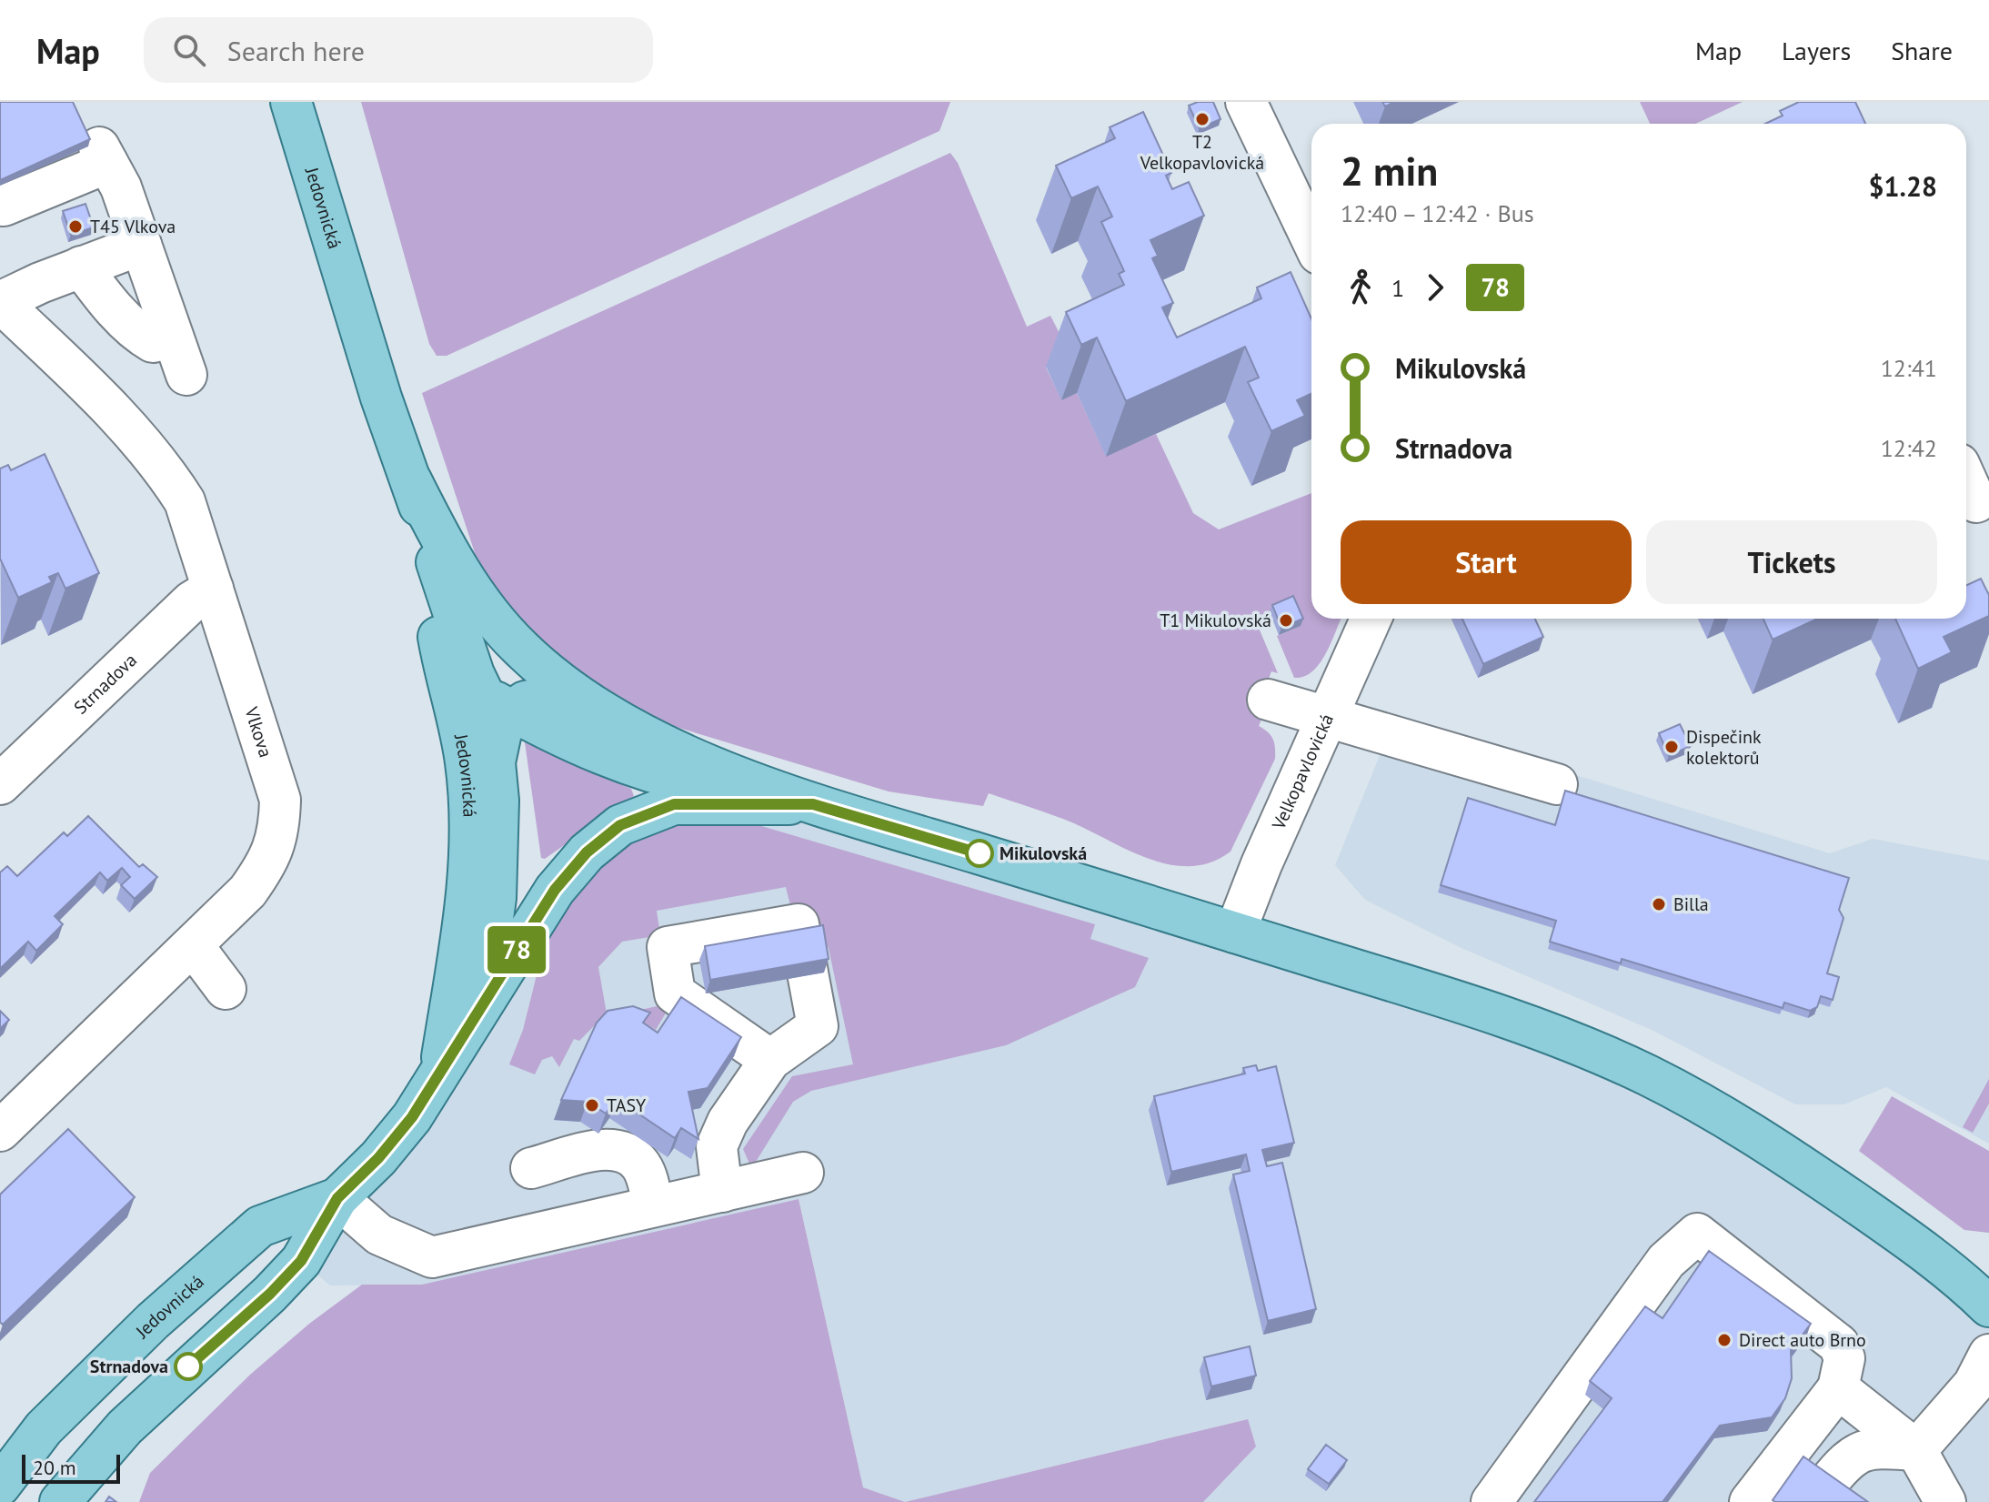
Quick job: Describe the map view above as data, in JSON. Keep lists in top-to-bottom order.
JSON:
{
  "streets": {
    "main road": ["Jedovnická"],
    "street": ["Strnadova", "Vlkova", "Velkopavlovická"]
  },
  "crossings": [
    ["Strnadova", "Vlkova"]
  ],
  "places": [
    "T2 Velkopavlovická",
    "T45 Vlkova",
    "T1 Mikulovská",
    "Dispečink kolektorů",
    "Mikulovská",
    "Billa",
    "TASY",
    "Direct auto Brno",
    "Strnadova"
  ],
  "lines": ["bus line 78"],
  "scale_bar": "20 m",
  "page": {
    "header": "Map",
    "search": "Search here",
    "nav": ["Map", "Layers", "Share"],
    "on_map": "78",
    "heading": ["2 min", "12:40 – 12:42 · Bus", "$1.28"],
    "legs": ["1", "78"],
    "list": [
      {
        "name": "Mikulovská",
        "value": "12:41"
      },
      {
        "name": "Strnadova",
        "value": "12:42"
      }
    ],
    "buttons": ["Start", "Tickets"],
    "scale": "20 m"
  }
}
